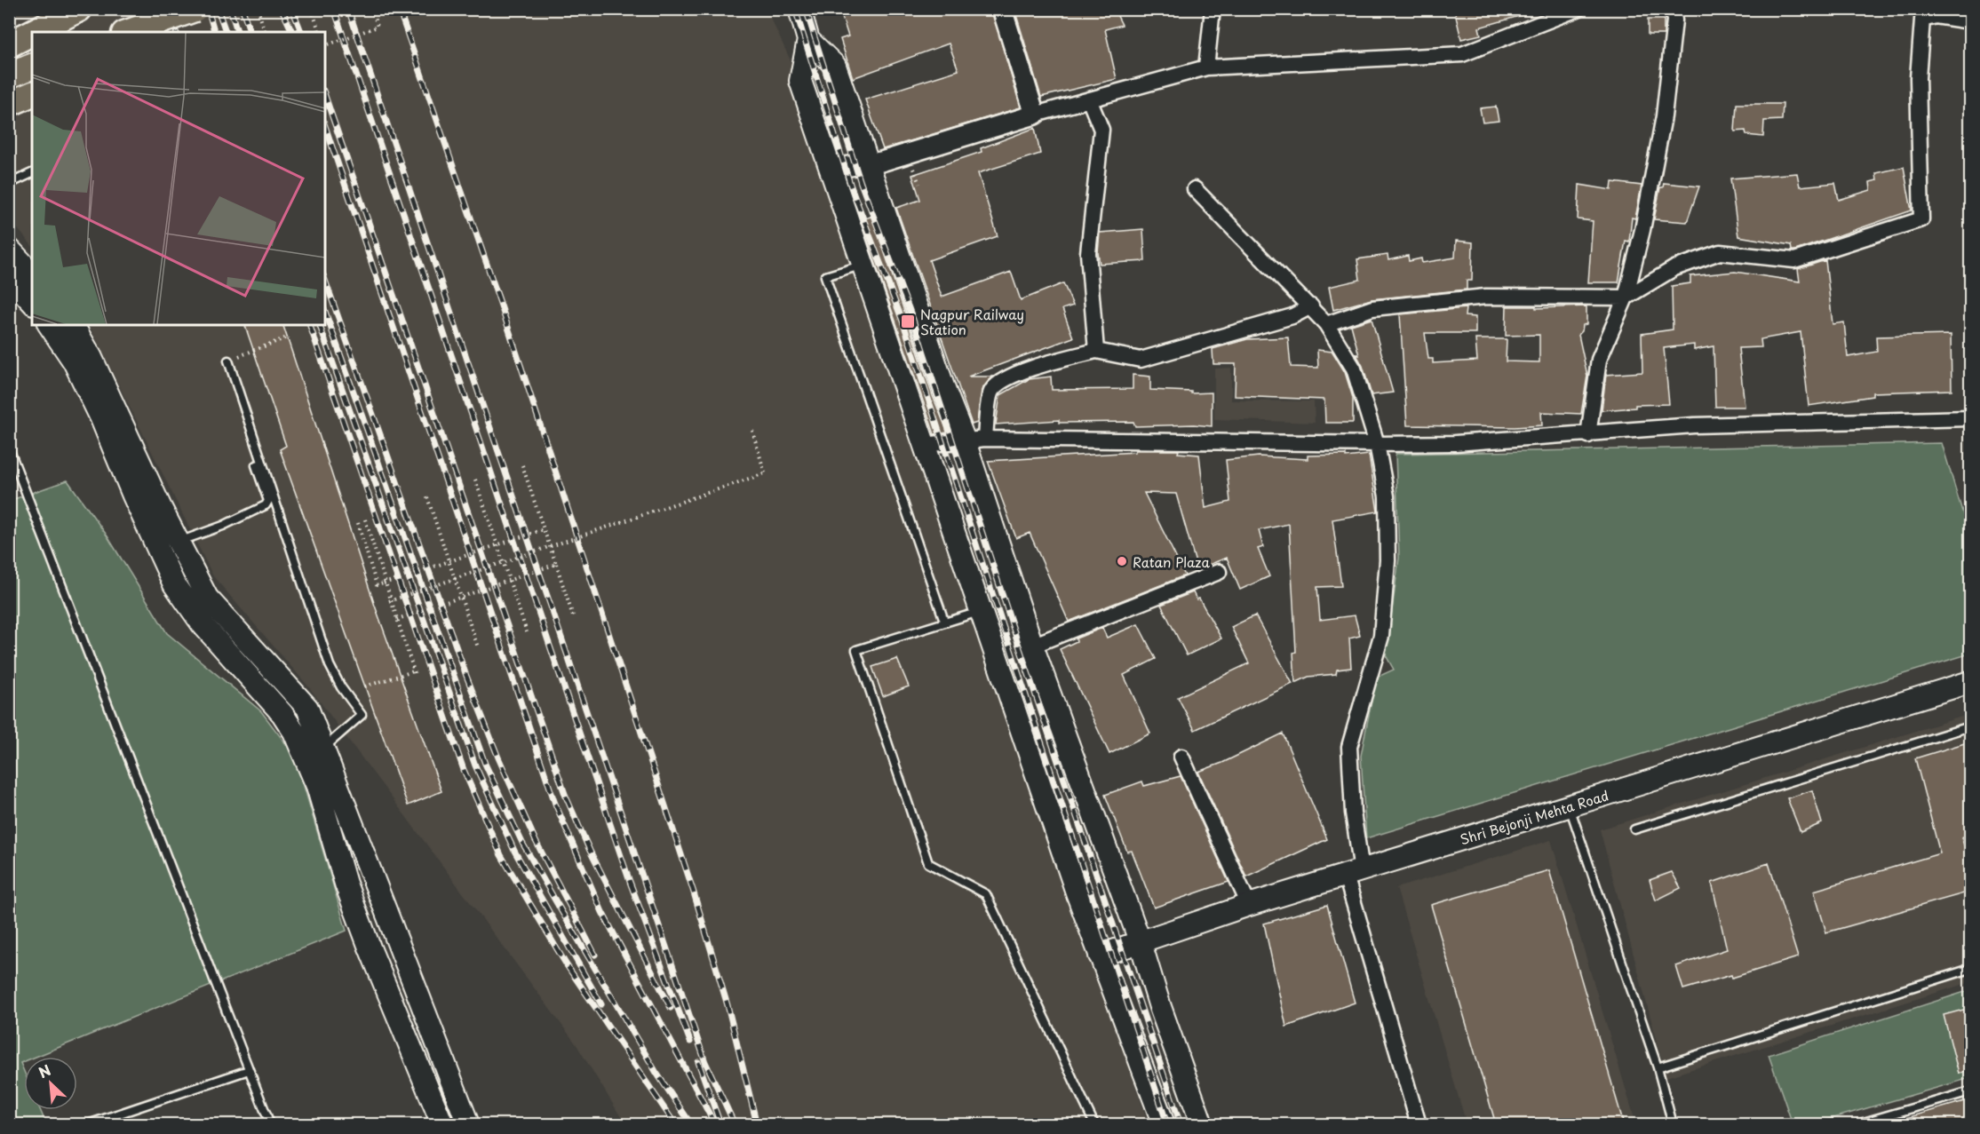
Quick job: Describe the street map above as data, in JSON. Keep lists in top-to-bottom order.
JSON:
{
  "streets": {
    "main road": ["Shri Bejonji Mehta Road"]
  },
  "places": {
    "transit": ["Nagpur Railway Station"],
    "other": ["Ratan Plaza"]
  },
  "north": "top left"
}
